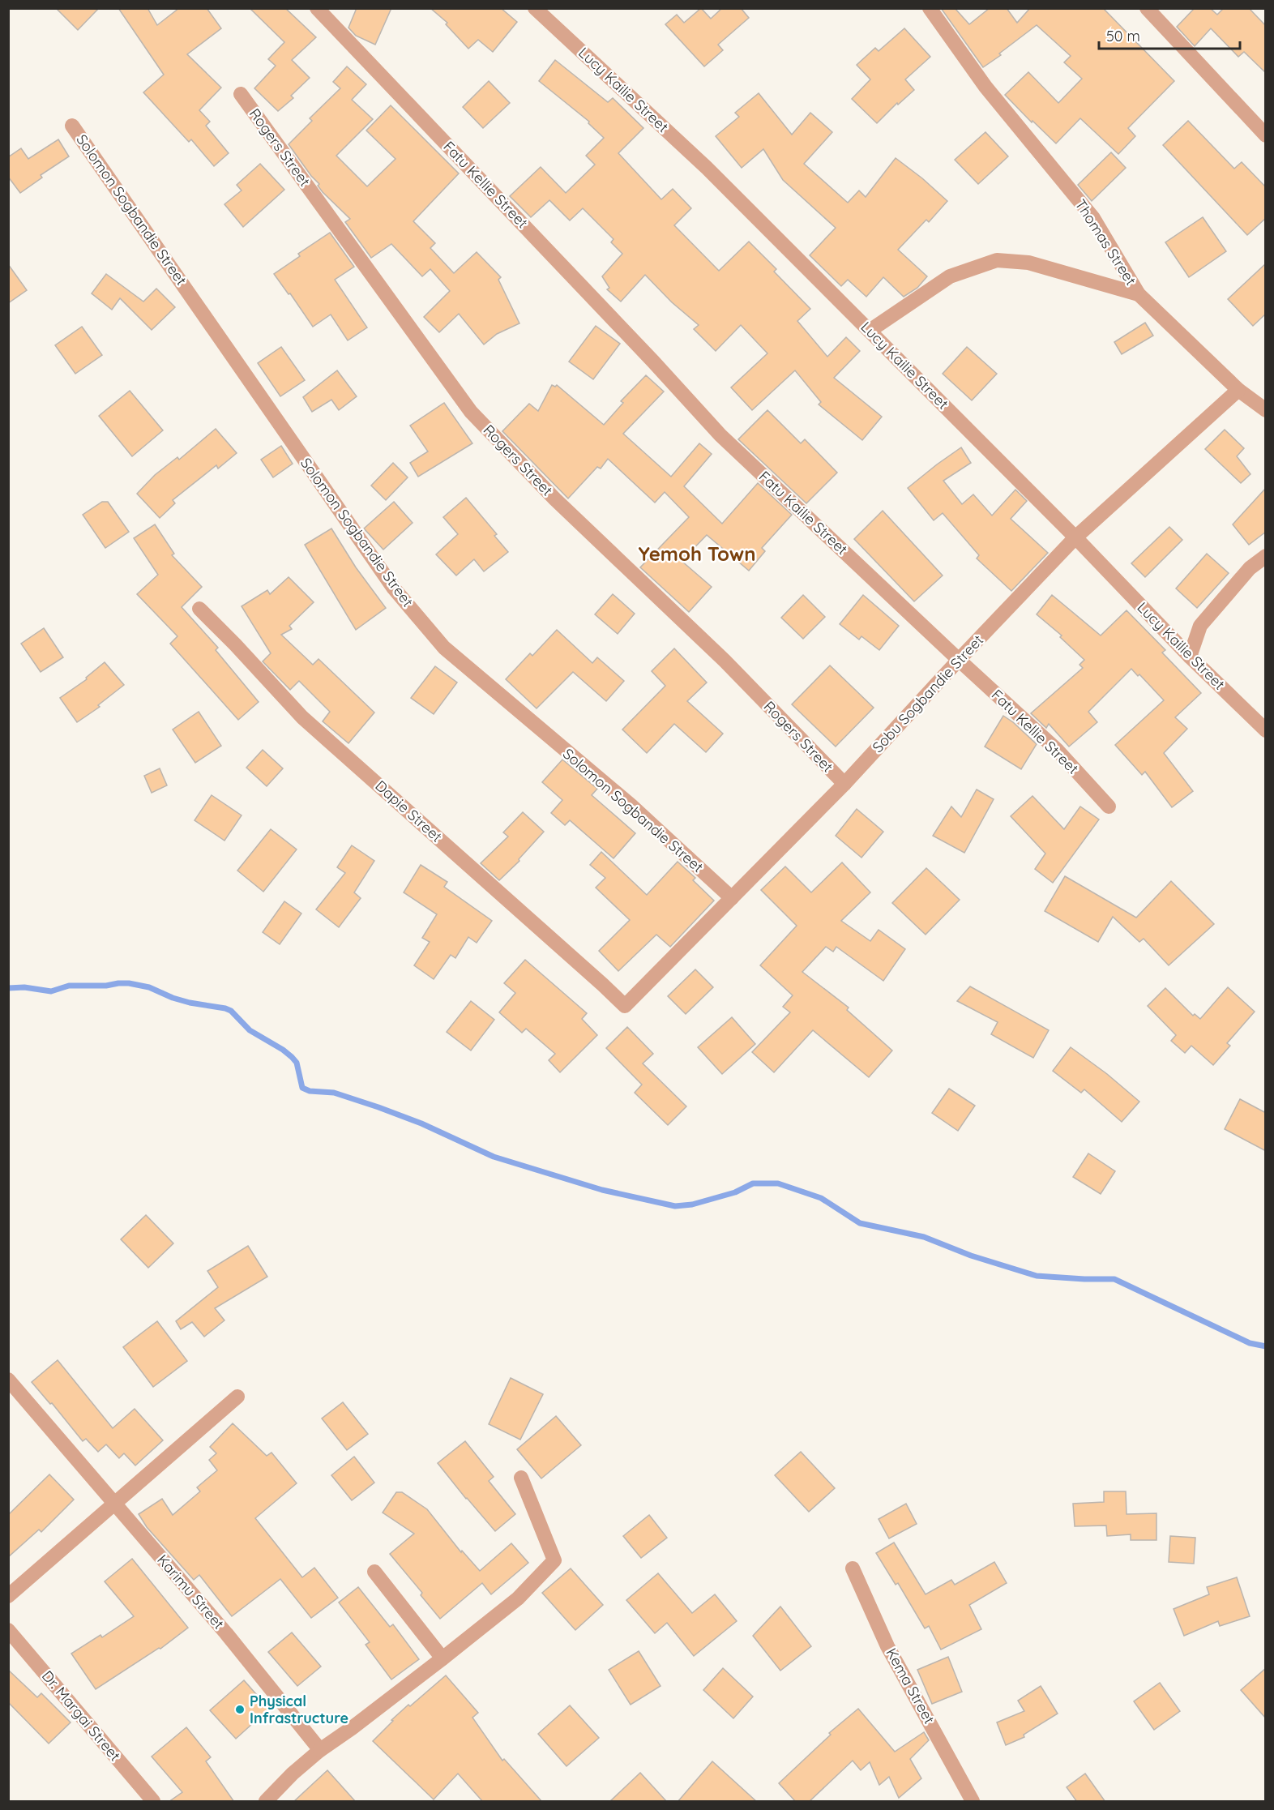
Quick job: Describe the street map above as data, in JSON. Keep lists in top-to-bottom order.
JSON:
{
  "streets": {
    "street": [
      "Lucy Kailie Street",
      "Rogers Street",
      "Fatu Kellie Street",
      "Solomon Sogbandie Street",
      "Thomas Street",
      "Fatu Kailie Street",
      "Sobu Sogbandie Street",
      "Dapie Street",
      "Karimu Street",
      "Kema Street",
      "Dr. Margai Street"
    ]
  },
  "crossings": [
    ["Lucy Kailie Street", "Sobu Sogbandie Street"],
    ["Rogers Street", "Sobu Sogbandie Street"],
    ["Fatu Kellie Street", "Fatu Kailie Street"],
    ["Fatu Kellie Street", "Sobu Sogbandie Street"],
    ["Solomon Sogbandie Street", "Sobu Sogbandie Street"],
    ["Thomas Street", "Sobu Sogbandie Street"],
    ["Fatu Kailie Street", "Sobu Sogbandie Street"],
    ["Sobu Sogbandie Street", "Dapie Street"]
  ],
  "districts": ["Yemoh Town"],
  "places": ["Physical Infrastructure"],
  "scale_bar": "50 m"
}
